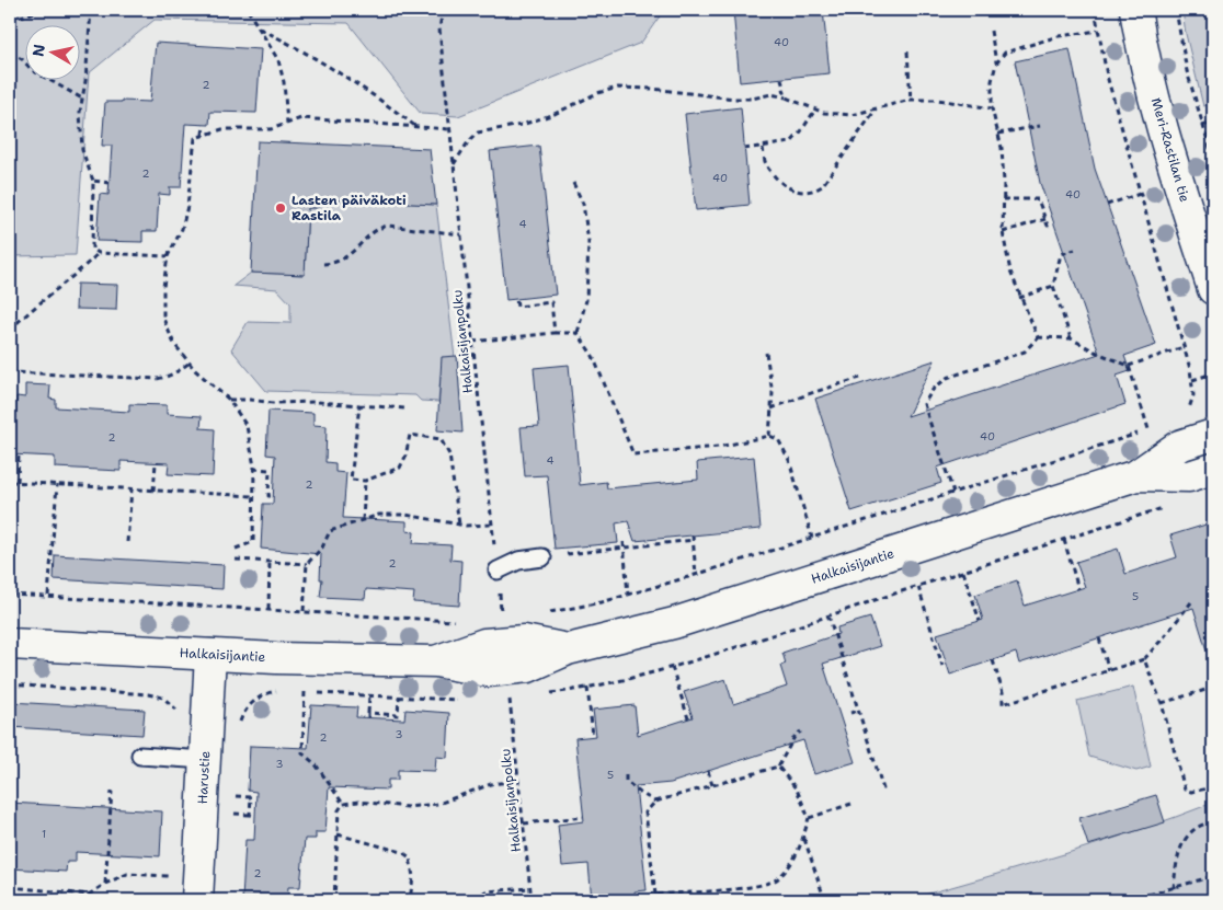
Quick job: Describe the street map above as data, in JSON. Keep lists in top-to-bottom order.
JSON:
{
  "streets": {
    "street": ["Meri-Rastilan tie", "Halkaisijantie", "Harustie"],
    "path": ["Halkaisijanpolku"]
  },
  "crossings": [
    ["Halkaisijantie", "Harustie"]
  ],
  "places": ["Lasten päiväkoti Rastila"],
  "house_numbers": [
    "40",
    "2",
    "2",
    "40",
    "40",
    "4",
    "40",
    "2",
    "4",
    "2",
    "2",
    "5",
    "3",
    "2",
    "3",
    "5",
    "1",
    "2"
  ],
  "north": "left"
}
